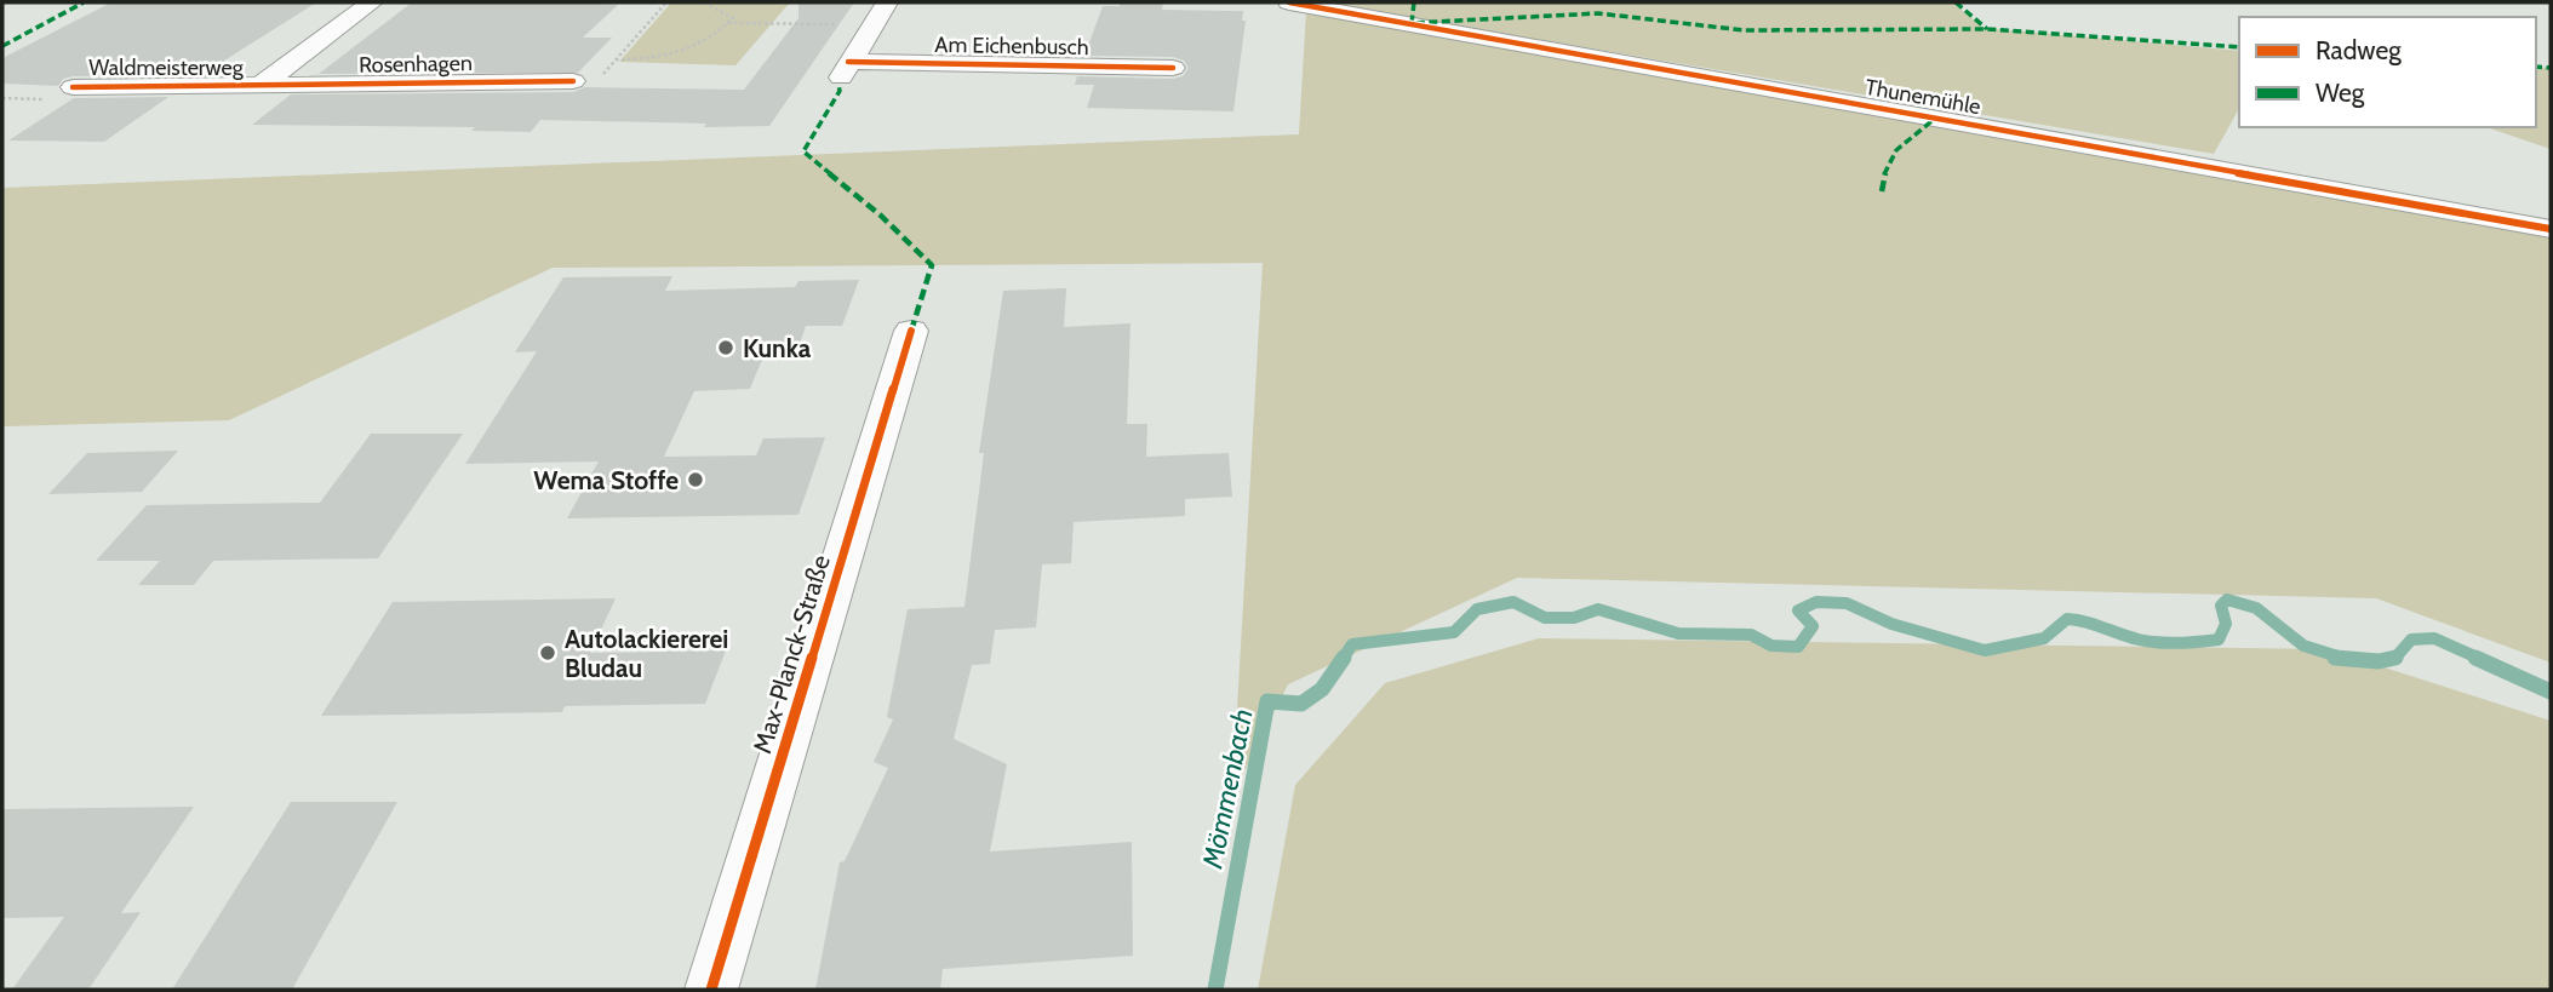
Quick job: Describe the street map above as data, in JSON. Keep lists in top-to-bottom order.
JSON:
{
  "streets": {
    "street": [
      "Am Eichenbusch",
      "Rosenhagen",
      "Waldmeisterweg",
      "Thunemühle",
      "Max-Planck-Straße"
    ]
  },
  "crossings": [
    ["Rosenhagen", "Waldmeisterweg"]
  ],
  "water": ["Mömmenbach"],
  "places": ["Kunka", "Wema Stoffe", "Autolackiererei Bludau"],
  "legend": ["Radweg", "Weg"]
}
